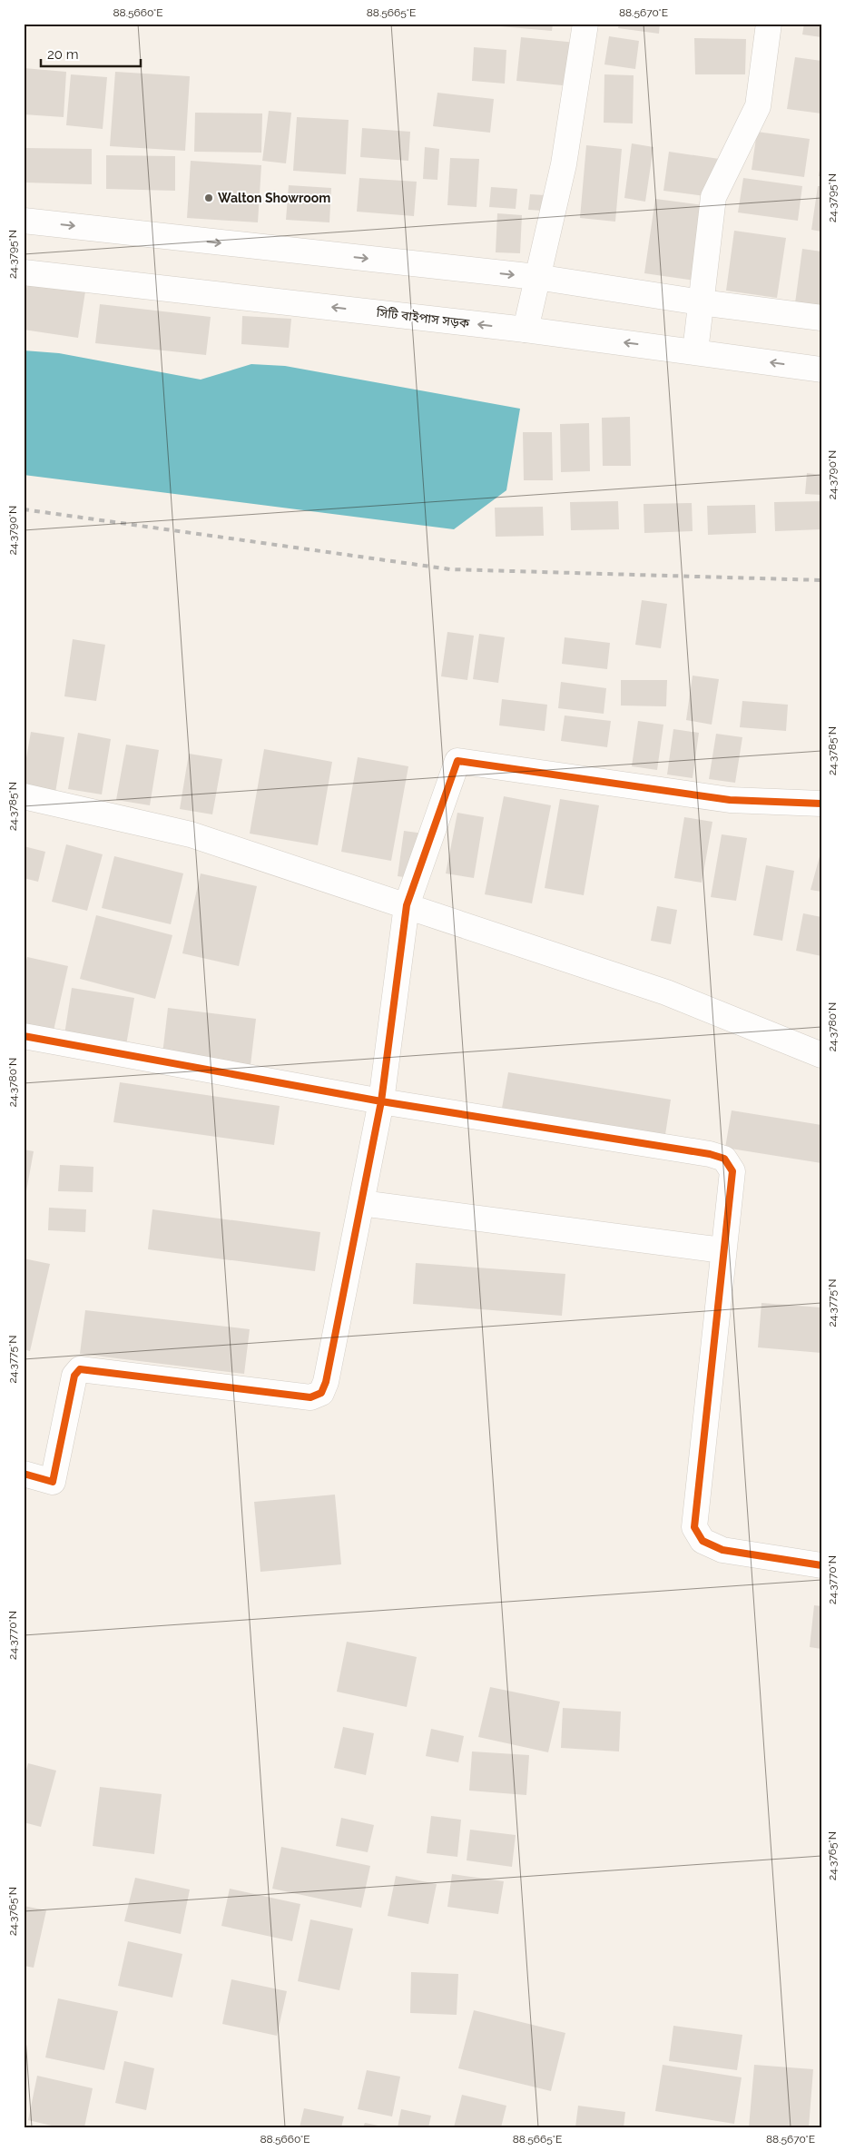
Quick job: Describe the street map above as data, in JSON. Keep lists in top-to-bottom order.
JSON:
{
  "streets": {
    "street": ["সিটি বাইপাস সড়ক"]
  },
  "places": ["Walton Showroom"],
  "scale_bar": "20 m",
  "coordinates": [
    "88.5660°E",
    "88.5665°E",
    "88.5670°E",
    "24.3795°N",
    "24.3790°N",
    "24.3785°N",
    "24.3780°N",
    "24.3775°N",
    "24.3770°N",
    "24.3765°N"
  ]
}
